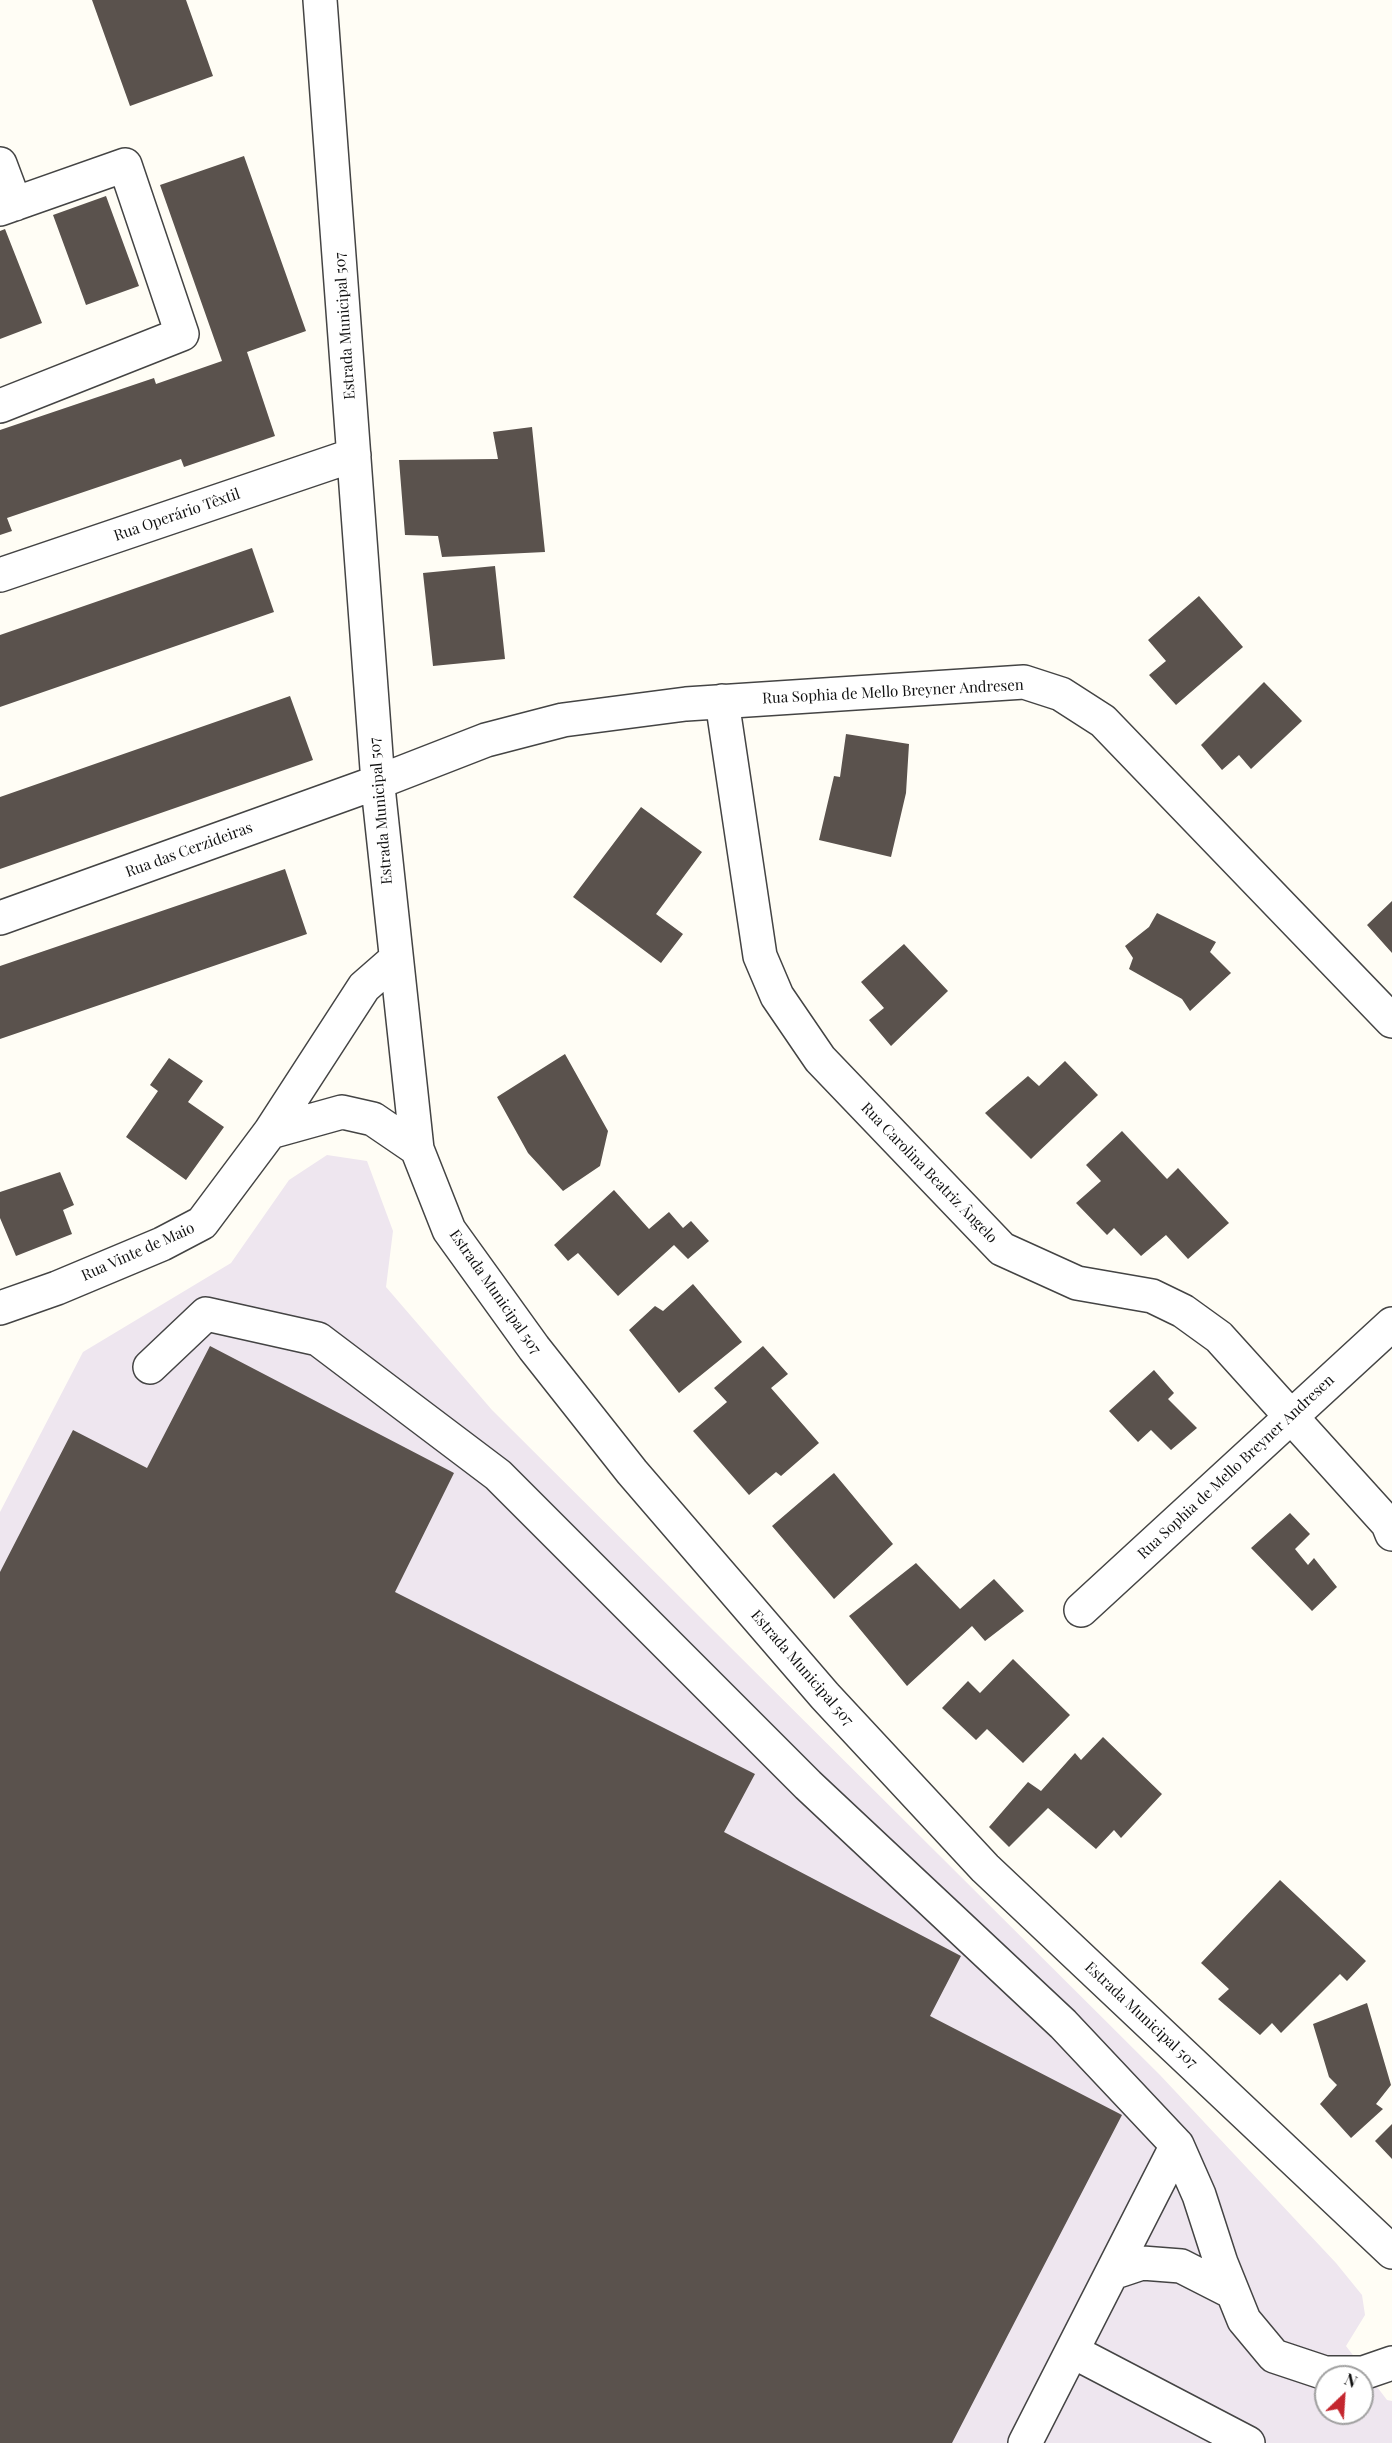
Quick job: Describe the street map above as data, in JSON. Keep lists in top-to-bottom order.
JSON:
{
  "streets": {
    "street": [
      "Estrada Municipal 507",
      "Rua Operário Têxtil",
      "Rua Sophia de Mello Breyner Andresen",
      "Rua das Cerzideiras",
      "Rua Carolina Beatriz Ângelo",
      "Rua Vinte de Maio"
    ]
  },
  "crossings": [
    ["Estrada Municipal 507", "Rua Operário Têxtil"],
    ["Estrada Municipal 507", "Rua Sophia de Mello Breyner Andresen"],
    ["Estrada Municipal 507", "Rua das Cerzideiras"],
    ["Estrada Municipal 507", "Rua Vinte de Maio"],
    ["Rua Sophia de Mello Breyner Andresen", "Rua das Cerzideiras"],
    ["Rua Sophia de Mello Breyner Andresen", "Rua Carolina Beatriz Ângelo"]
  ],
  "north": "top right"
}
